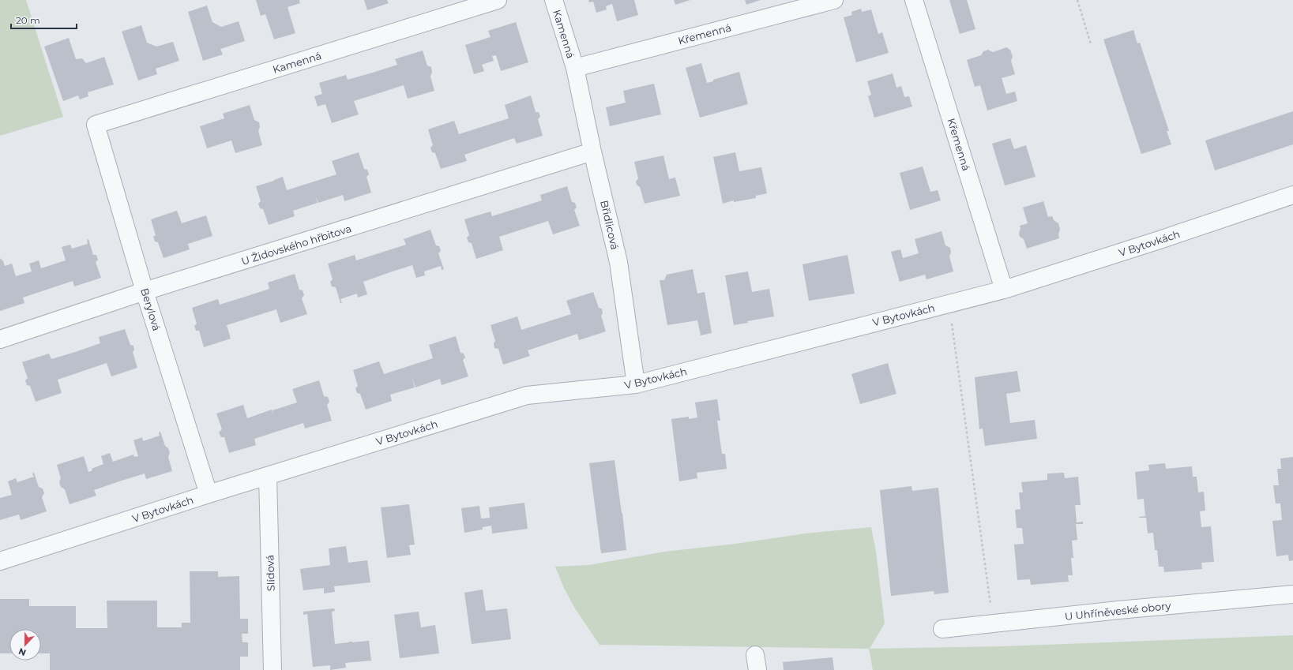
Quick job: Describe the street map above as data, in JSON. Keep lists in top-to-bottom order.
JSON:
{
  "streets": {
    "street": [
      "Kamenná",
      "Křemenná",
      "Břidlicová",
      "V Bytovkách",
      "U Židovského hřbitova",
      "Berylová",
      "Slídová",
      "U Uhříněveské obory"
    ]
  },
  "crossings": [
    ["Kamenná", "Křemenná"],
    ["Kamenná", "Břidlicová"],
    ["Kamenná", "Berylová"],
    ["Křemenná", "Břidlicová"],
    ["Křemenná", "V Bytovkách"],
    ["Břidlicová", "V Bytovkách"],
    ["Břidlicová", "U Židovského hřbitova"],
    ["V Bytovkách", "Berylová"],
    ["V Bytovkách", "Slídová"],
    ["U Židovského hřbitova", "Berylová"]
  ],
  "scale_bar": "20 m",
  "north": "bottom"
}
